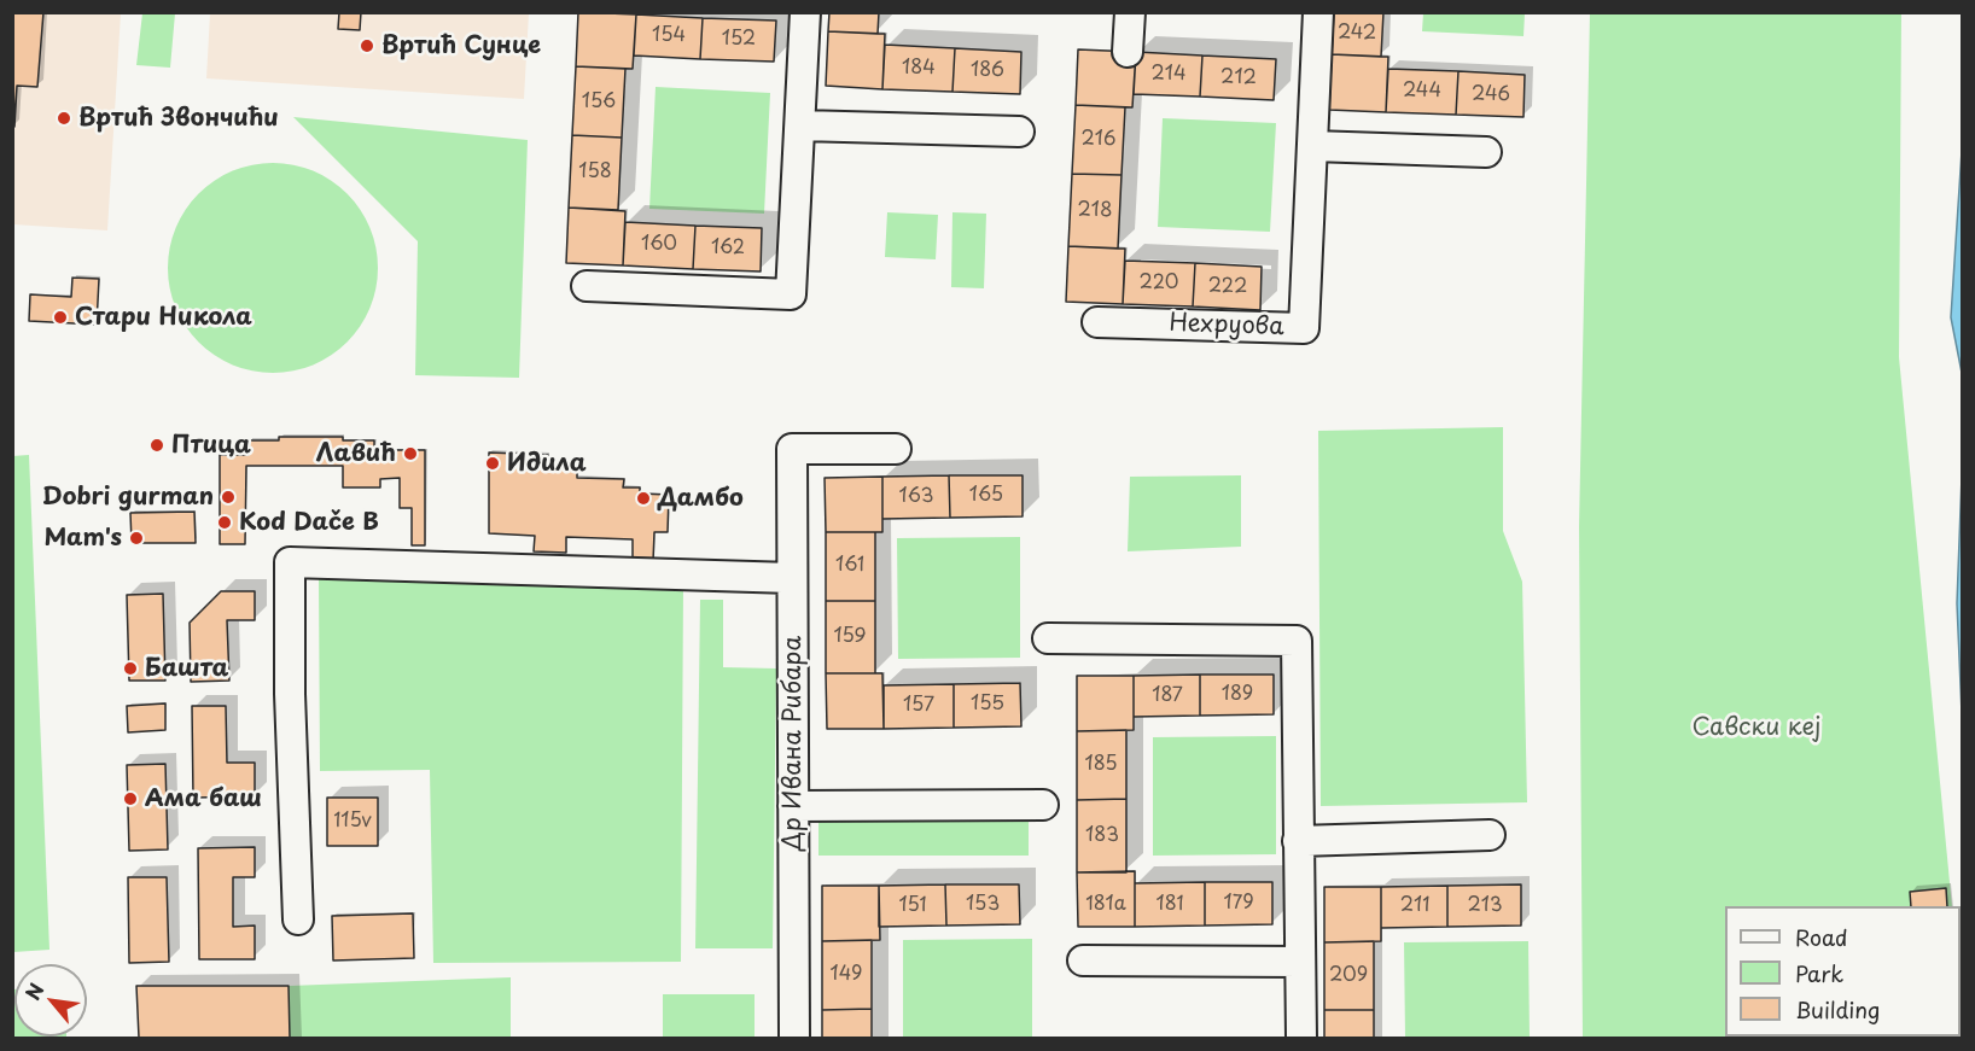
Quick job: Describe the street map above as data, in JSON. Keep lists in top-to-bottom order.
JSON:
{
  "streets": {
    "street": ["Нехруова", "Др Ивана Рибара"]
  },
  "parks": ["Савски кеј"],
  "places": [
    "Вртић Сунце",
    "Вртић Звончићи",
    "Стари Никола",
    "Птица",
    "Лавић",
    "Идила",
    "Dobri gurman",
    "Дамбо",
    "Kod Dače B",
    "Mam's",
    "Башта",
    "Ама баш"
  ],
  "house_numbers": [
    "242",
    "154",
    "152",
    "184",
    "186",
    "214",
    "212",
    "244",
    "246",
    "156",
    "216",
    "158",
    "218",
    "160",
    "162",
    "220",
    "222",
    "165",
    "163",
    "161",
    "159",
    "189",
    "187",
    "155",
    "157",
    "185",
    "115v",
    "183",
    "179",
    "153",
    "181a",
    "181",
    "151",
    "211",
    "213",
    "149",
    "209"
  ],
  "legend": ["Road", "Park", "Building"],
  "north": "top left"
}
